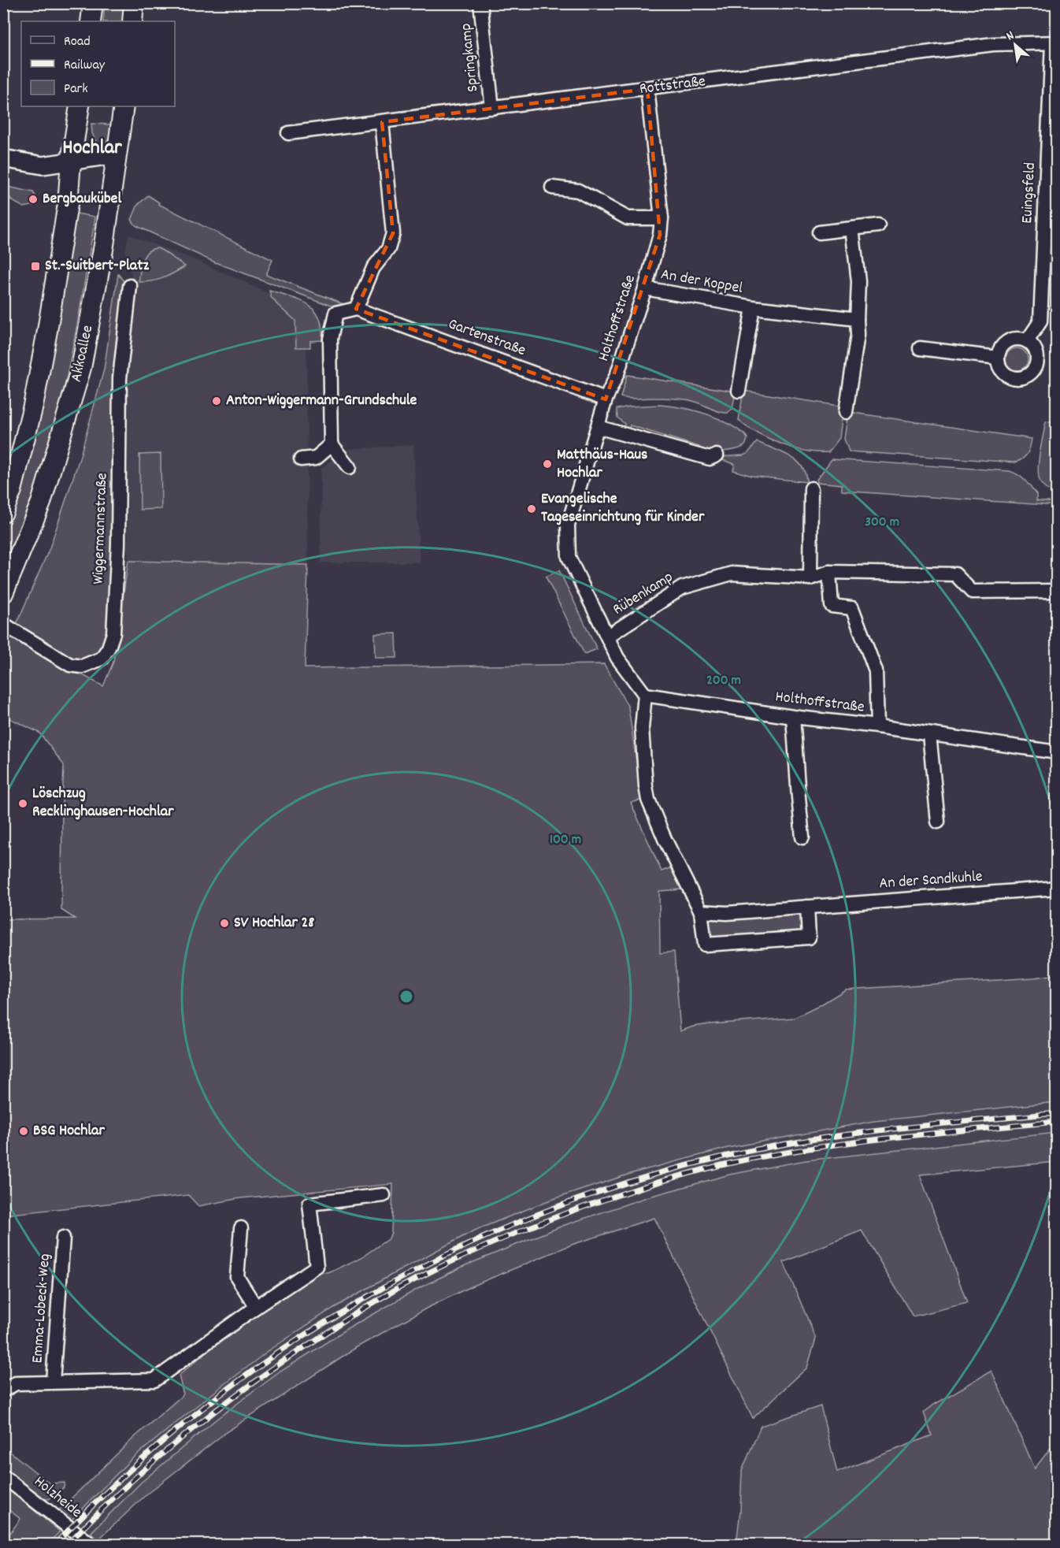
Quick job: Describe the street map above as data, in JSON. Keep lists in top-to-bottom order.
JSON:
{
  "streets": {
    "main road": ["Akkoallee"],
    "street": [
      "Springkamp",
      "Rottstraße",
      "Euingsfeld",
      "An der Koppel",
      "Holthoffstraße",
      "Gartenstraße",
      "Wiggermannstraße",
      "Rübenkamp",
      "An der Sandkuhle",
      "Emma-Lobeck-Weg",
      "Holzheide"
    ]
  },
  "crossings": [
    ["Springkamp", "Rottstraße"],
    ["Rottstraße", "Euingsfeld"],
    ["Rottstraße", "Holthoffstraße"],
    ["An der Koppel", "Holthoffstraße"],
    ["Holthoffstraße", "Gartenstraße"],
    ["Holthoffstraße", "Rübenkamp"]
  ],
  "districts": ["Hochlar"],
  "places": {
    "other": [
      "Bergbaukübel",
      "Anton-Wiggermann-Grundschule",
      "Matthäus-Haus Hochlar",
      "Evangelische Tageseinrichtung für Kinder",
      "Löschzug Recklinghausen-Hochlar",
      "SV Hochlar 28",
      "BSG Hochlar"
    ],
    "transit": ["St.-Suitbert-Platz"]
  },
  "legend": ["Road", "Railway", "Park"],
  "north": "top left",
  "rings": ["300 m", "200 m", "100 m"]
}
